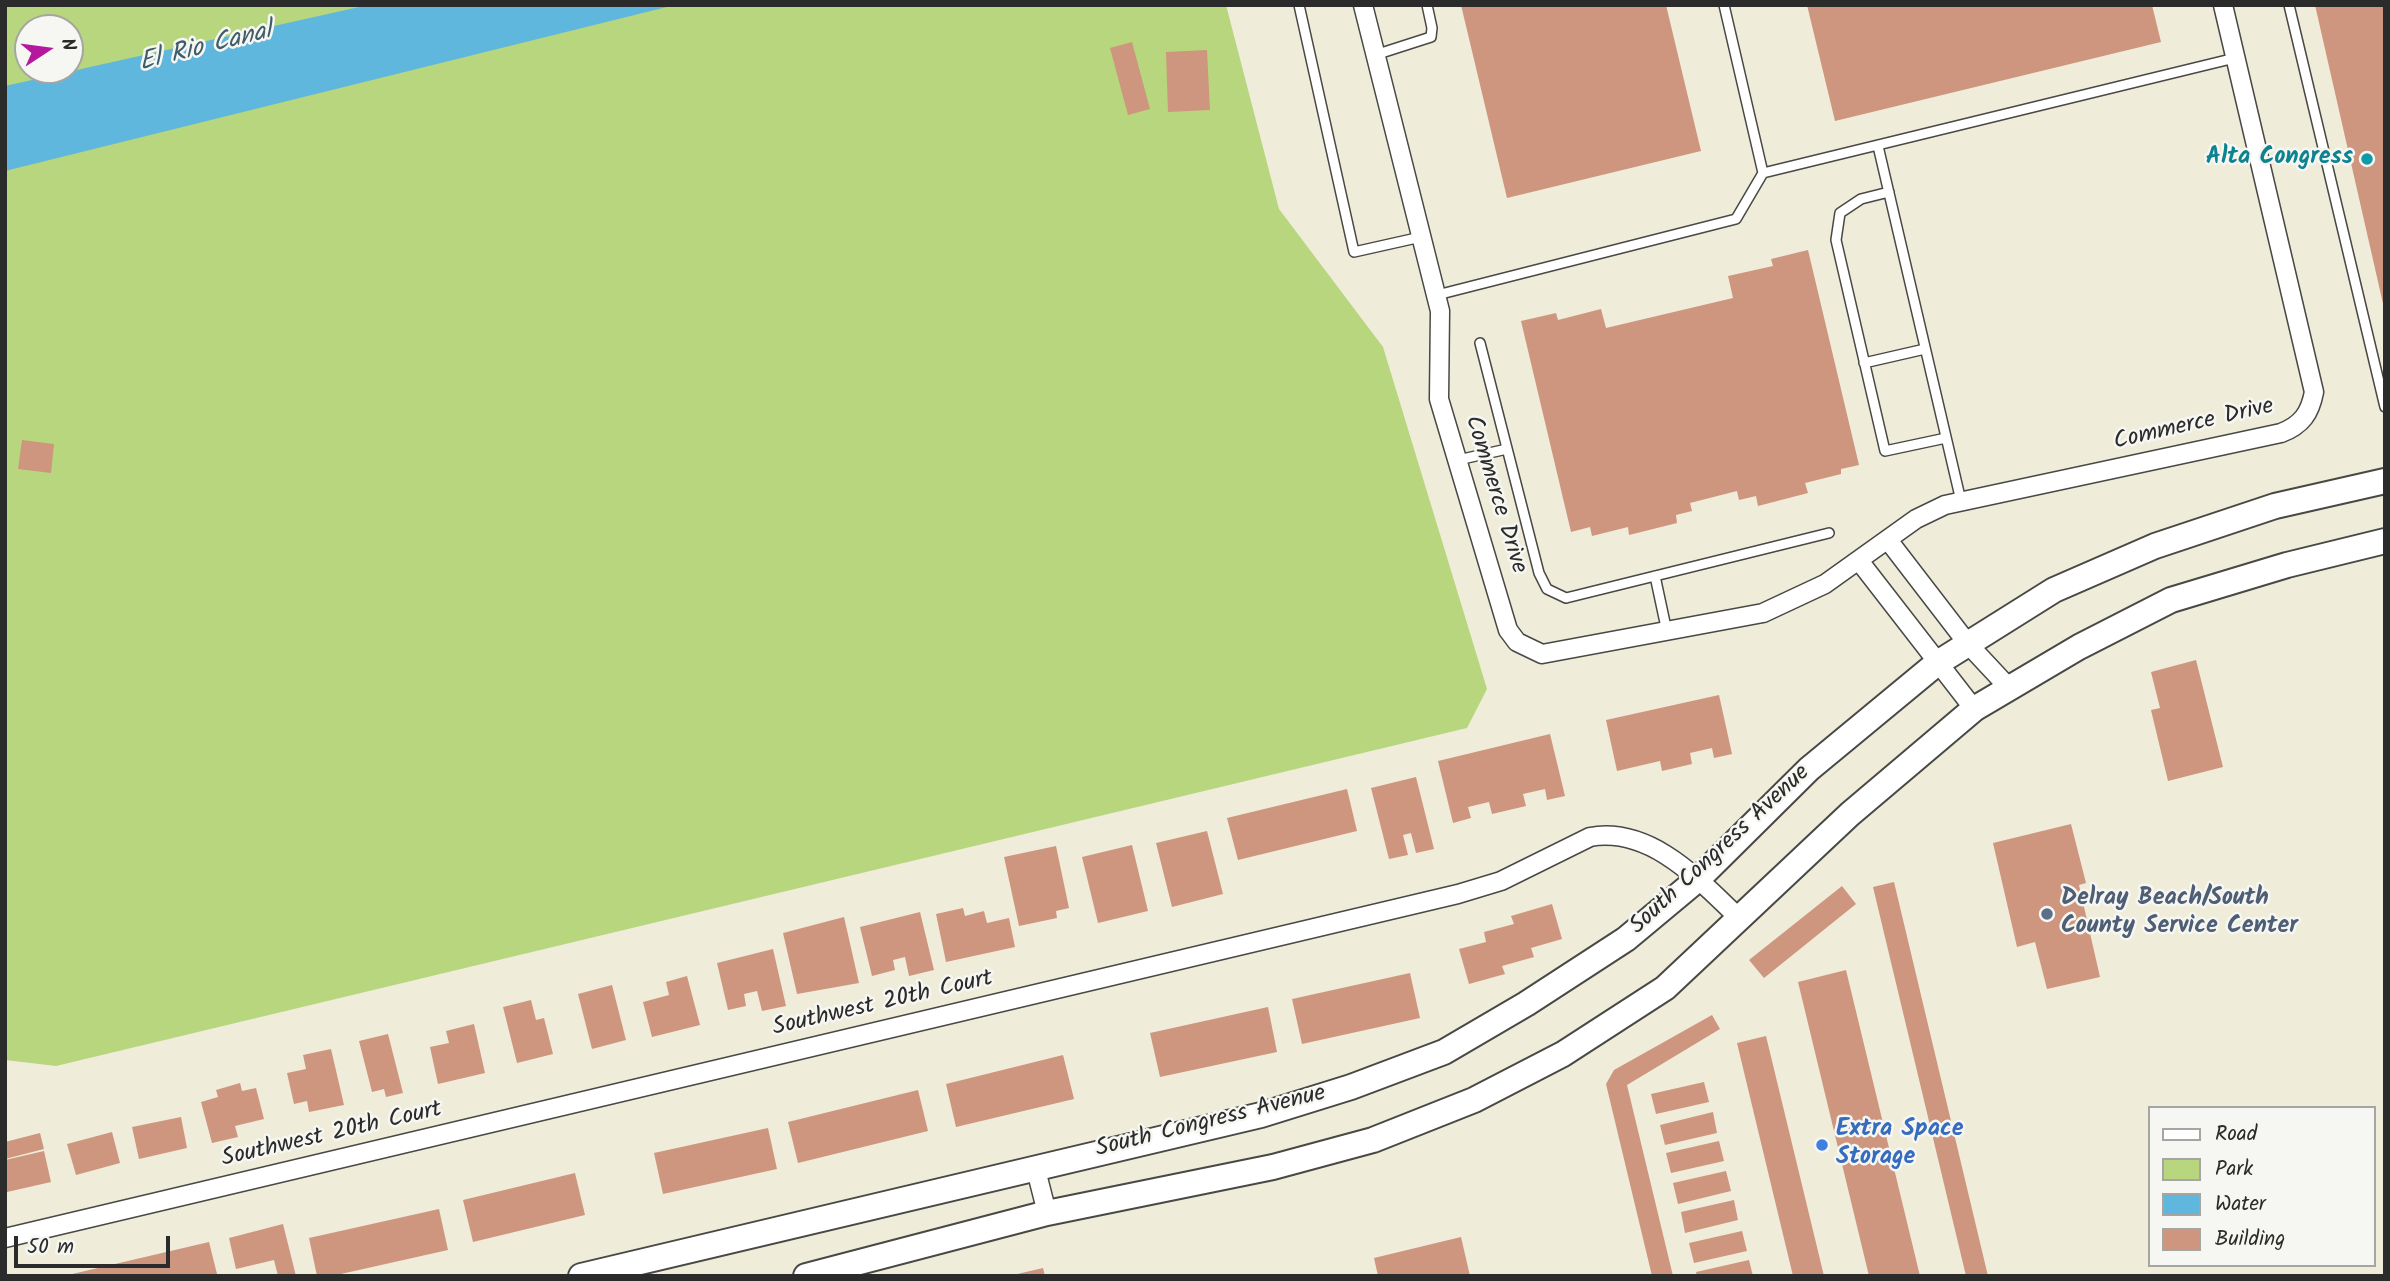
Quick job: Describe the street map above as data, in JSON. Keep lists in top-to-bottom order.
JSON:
{
  "streets": {
    "main road": ["South Congress Avenue"],
    "street": ["Commerce Drive", "Southwest 20th Court"]
  },
  "crossings": [
    ["South Congress Avenue", "Southwest 20th Court"]
  ],
  "water": ["El Rio Canal"],
  "places": ["Alta Congress", "Delray Beach/South County Service Center", "Extra Space Storage"],
  "legend": [
    "Road",
    "Park",
    "Water",
    "Building"
  ],
  "scale_bar": "50 m",
  "north": "right"
}
